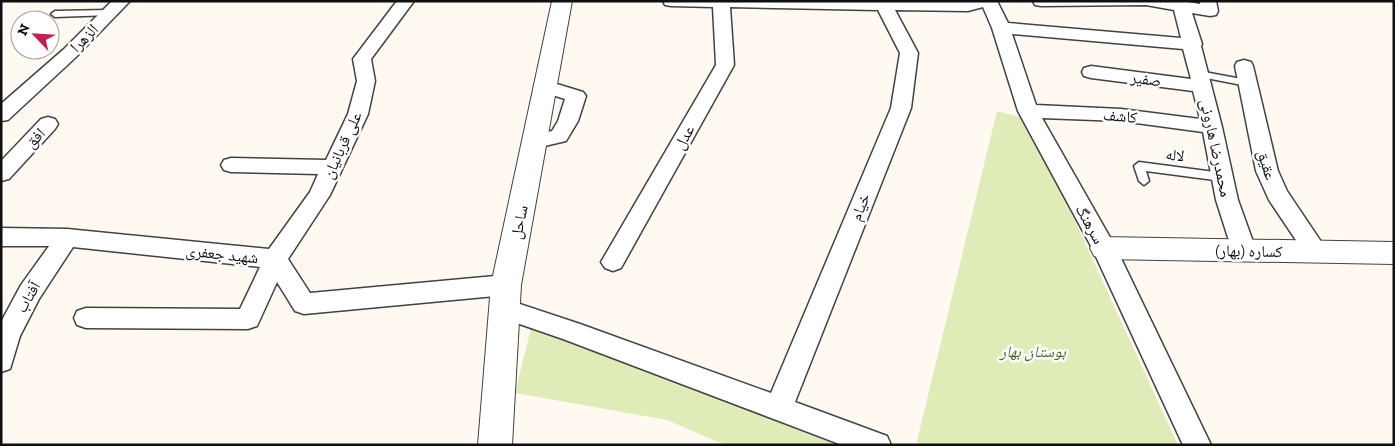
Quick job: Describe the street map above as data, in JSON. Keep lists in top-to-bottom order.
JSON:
{
  "streets": {
    "street": [
      "الزهرا",
      "صفیر",
      "کاشف",
      "عدل",
      "افق",
      "علی قربانیان",
      "محمدرضا هارونی",
      "عقیق",
      "خیام",
      "ساحل",
      "سرهنگ",
      "کساره (بهار)",
      "شهید جعفری",
      "آفتاب"
    ],
    "lane": ["لاله"]
  },
  "crossings": [
    ["صفیر", "محمدرضا هارونی"],
    ["کاشف", "محمدرضا هارونی"],
    ["کاشف", "سرهنگ"],
    ["علی قربانیان", "شهید جعفری"],
    ["محمدرضا هارونی", "لاله"],
    ["محمدرضا هارونی", "کساره (بهار)"],
    ["عقیق", "کساره (بهار)"],
    ["ساحل", "شهید جعفری"],
    ["سرهنگ", "کساره (بهار)"],
    ["شهید جعفری", "آفتاب"]
  ],
  "parks": ["بوستان بهار"],
  "north": "top left"
}
